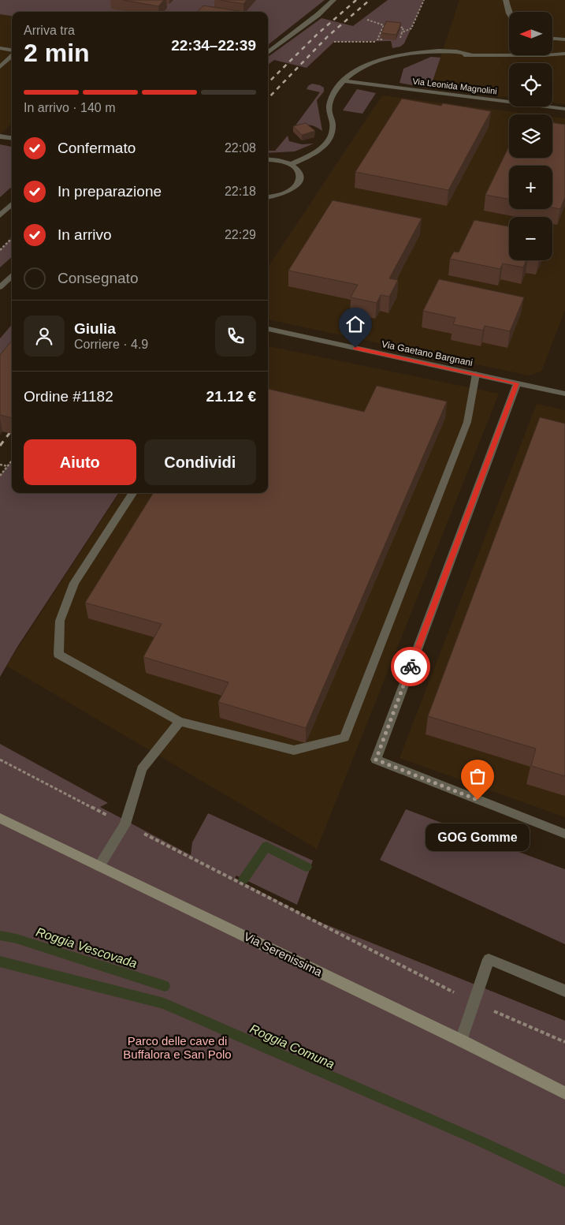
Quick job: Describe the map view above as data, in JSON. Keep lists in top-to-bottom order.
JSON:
{
  "streets": {
    "main road": ["Via Serenissima"],
    "street": ["Via Leonida Magnolini", "Via Gaetano Bargnani"]
  },
  "water": ["Roggia Vescovada", "Roggia Comuna"],
  "parks": ["Parco delle cave di Buffalora e San Polo"],
  "places": ["GOG Gomme"],
  "north": "left",
  "page": {
    "map_buttons": ["+", "−"],
    "heading": ["2 min", "Arriva tra", "22:34–22:39"],
    "panel": [
      "Giulia",
      "Corriere · 4.9",
      "Ordine #1182",
      "21.12 €"
    ],
    "bar": "In arrivo · 140 m",
    "list": [
      ["Confermato", "22:08"],
      ["In preparazione", "22:18"],
      ["In arrivo", "22:29"],
      "Consegnato"
    ],
    "buttons": ["Aiuto", "Condividi"],
    "bubble": "GOG Gomme"
  }
}
